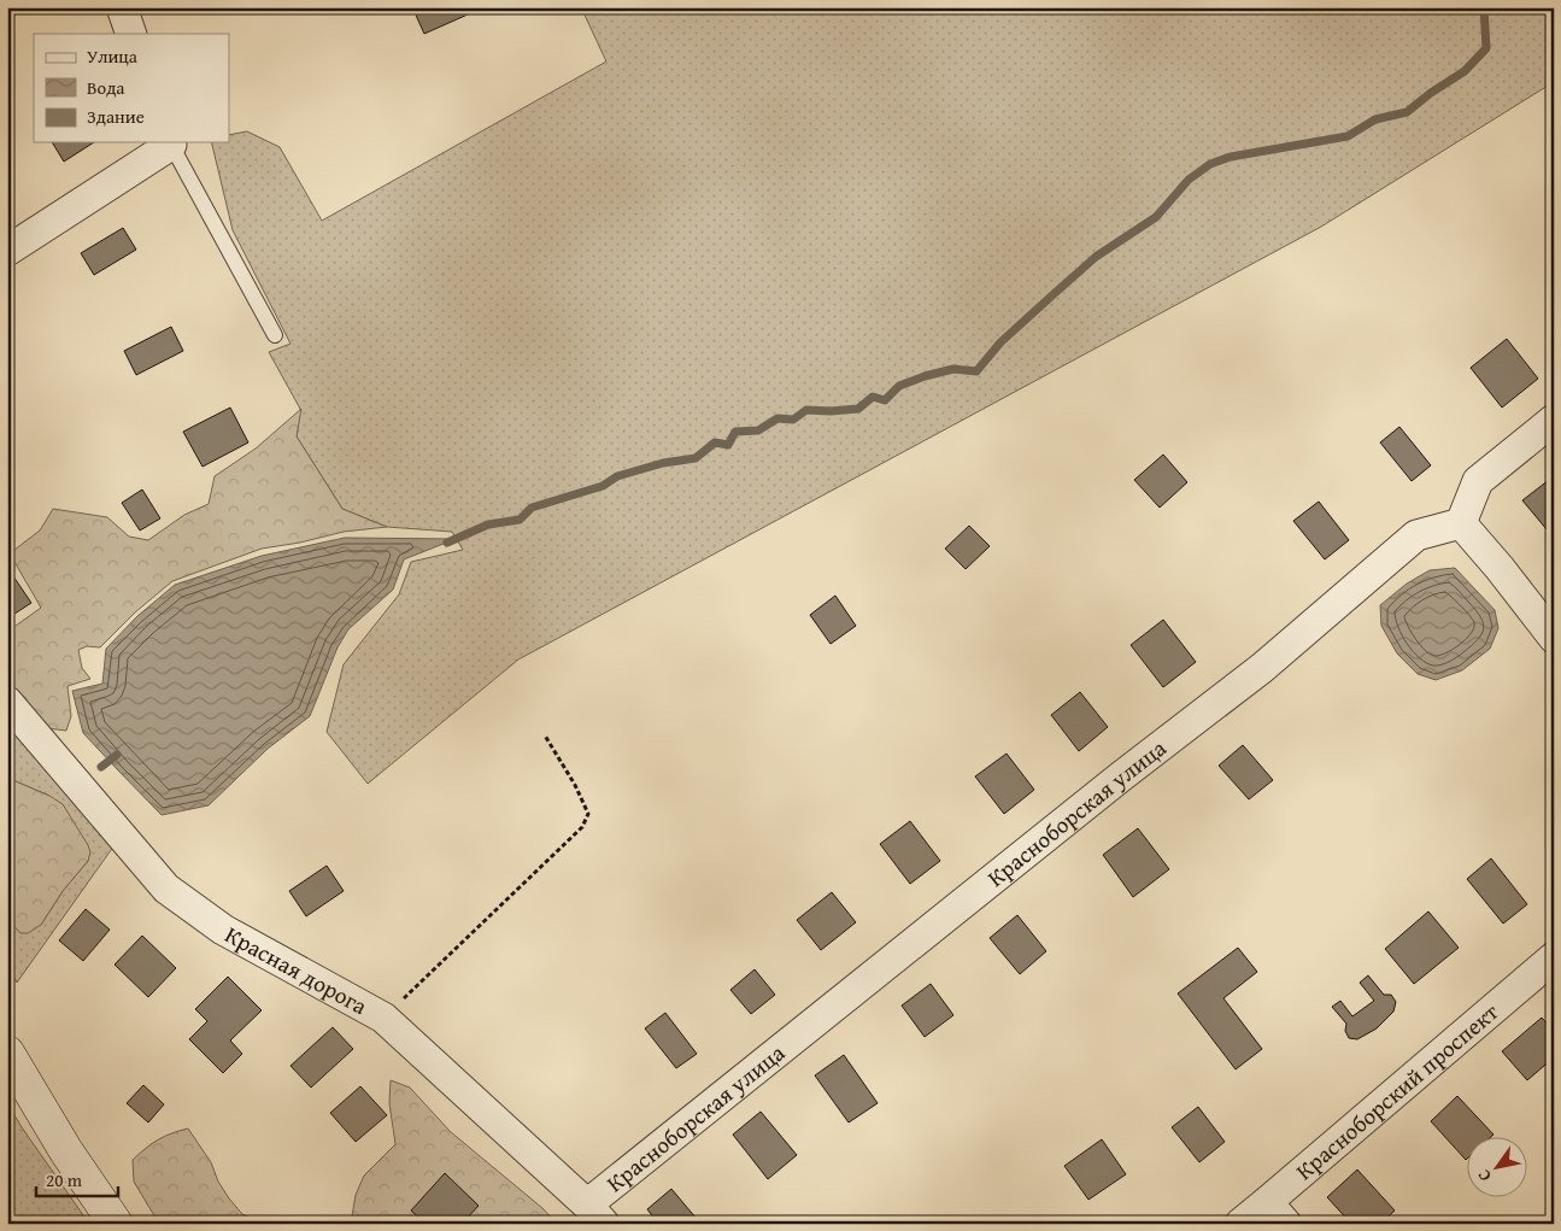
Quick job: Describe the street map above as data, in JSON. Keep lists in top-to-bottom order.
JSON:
{
  "streets": {
    "street": ["Красноборская улица", "Красная дорога", "Красноборский проспект"]
  },
  "crossings": [
    ["Красноборская улица", "Красная дорога"]
  ],
  "legend": ["Улица", "Вода", "Здание"],
  "scale_bar": "20 m",
  "north": "bottom left"
}
